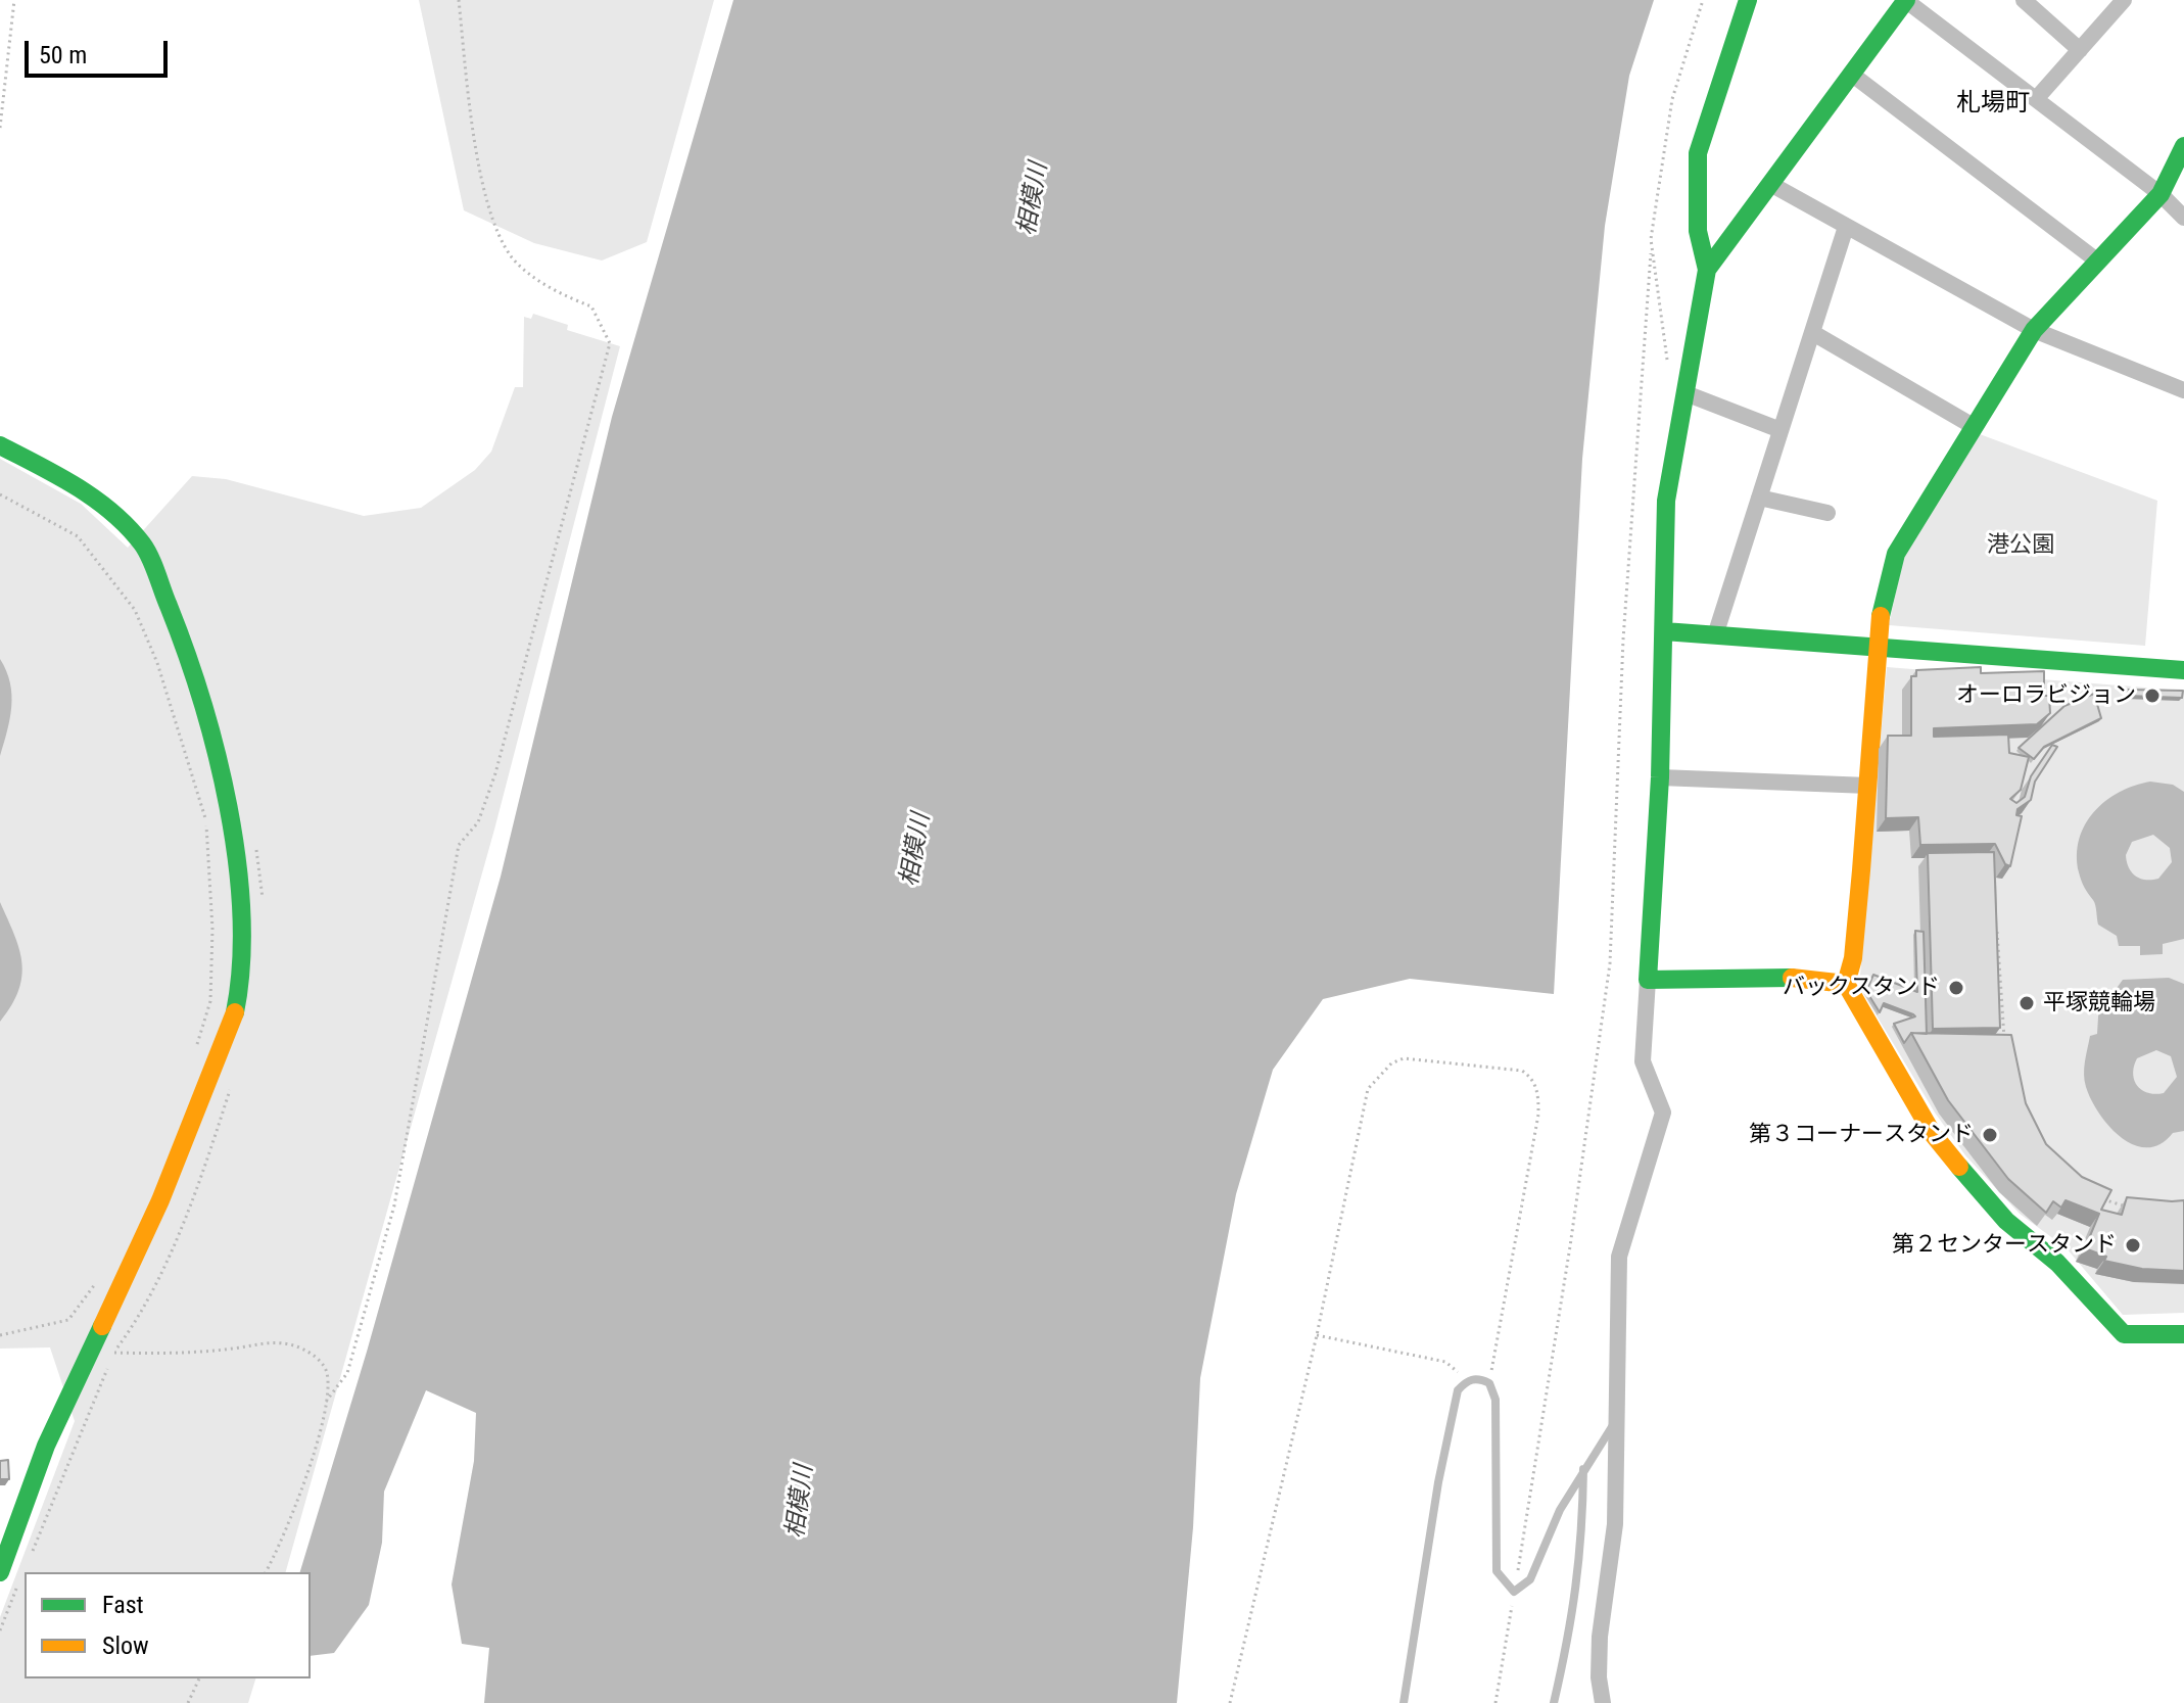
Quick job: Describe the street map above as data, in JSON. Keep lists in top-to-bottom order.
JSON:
{
  "districts": ["札場町"],
  "water": ["相模川"],
  "parks": ["港公園"],
  "places": [
    "オーロラビジョン",
    "バックスタンド",
    "平塚競輪場",
    "第３コーナースタンド",
    "第２センタースタンド"
  ],
  "legend": ["Fast", "Slow"],
  "scale_bar": "50 m"
}
